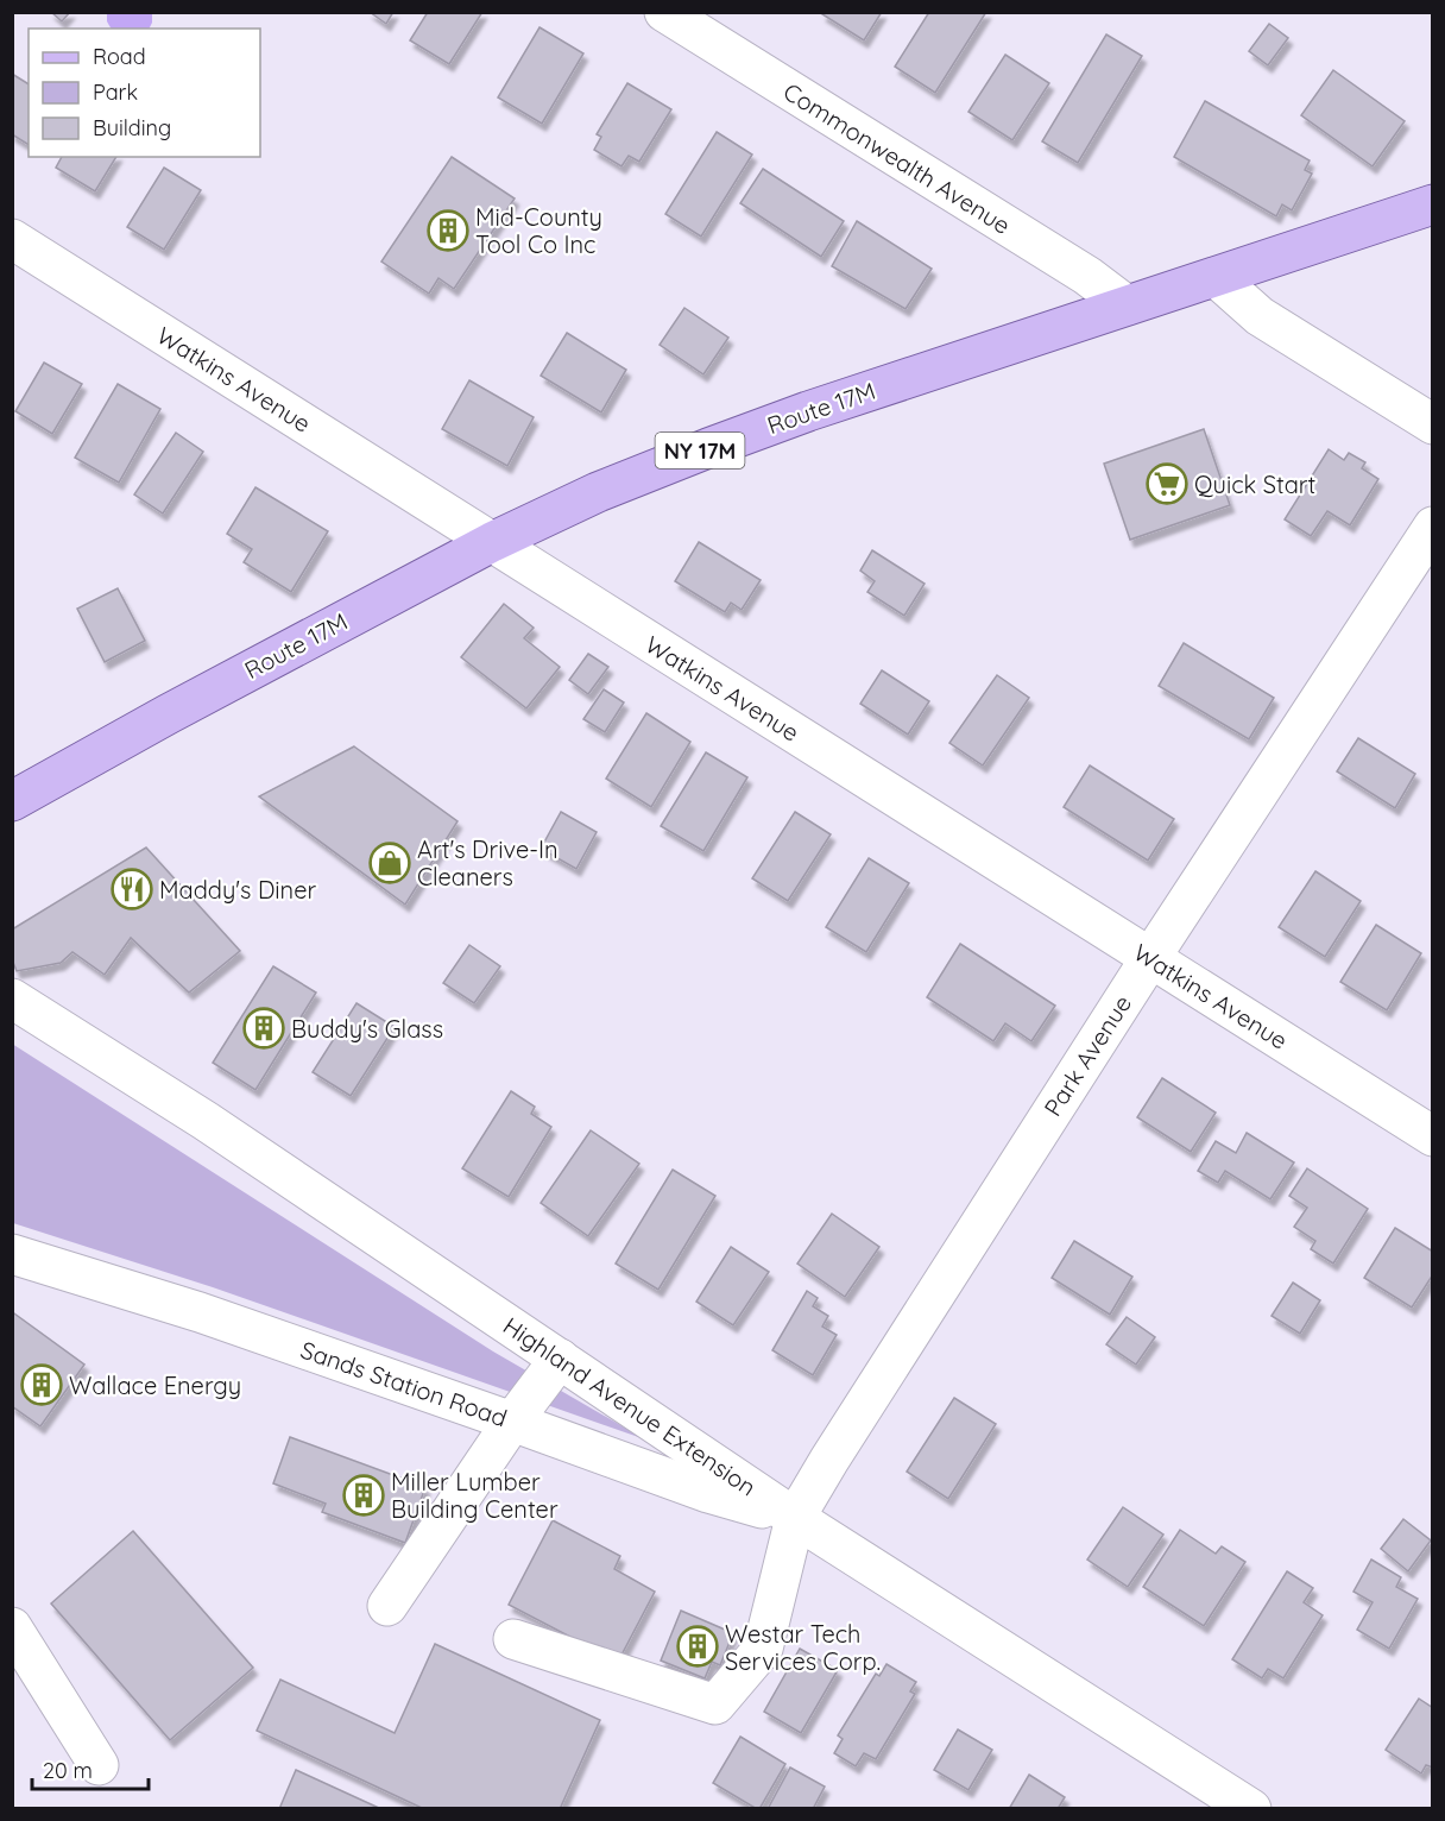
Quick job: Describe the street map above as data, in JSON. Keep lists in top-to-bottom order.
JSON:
{
  "streets": {
    "main road": ["Route 17M", "NY 17M"],
    "street": [
      "Commonwealth Avenue",
      "Watkins Avenue",
      "Park Avenue",
      "Sands Station Road",
      "Highland Avenue Extension"
    ]
  },
  "crossings": [
    ["Commonwealth Avenue", "Route 17M"],
    ["Watkins Avenue", "Route 17M"],
    ["Watkins Avenue", "Park Avenue"],
    ["Park Avenue", "Sands Station Road"],
    ["Park Avenue", "Highland Avenue Extension"],
    ["Sands Station Road", "Highland Avenue Extension"]
  ],
  "places": {
    "building": [
      "Mid-County Tool Co Inc",
      "Buddy's Glass",
      "Wallace Energy",
      "Miller Lumber Building Center",
      "Westar Tech Services Corp."
    ],
    "supermarket": ["Quick Start"],
    "shop": ["Art's Drive-In Cleaners"],
    "restaurant": ["Maddy's Diner"]
  },
  "legend": ["Road", "Park", "Building"],
  "scale_bar": "20 m"
}
